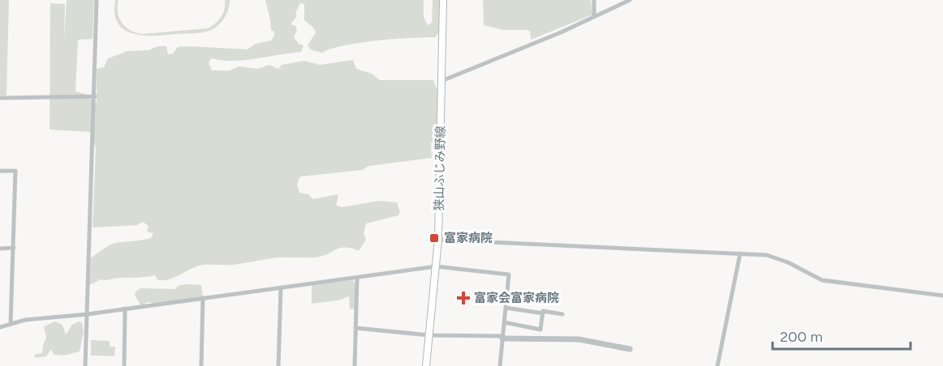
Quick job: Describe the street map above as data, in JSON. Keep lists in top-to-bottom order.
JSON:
{
  "streets": {
    "main road": ["狭山ふじみ野線"]
  },
  "places": {
    "transit": ["富家病院"],
    "health": ["富家会富家病院"]
  },
  "scale_bar": "200 m"
}
